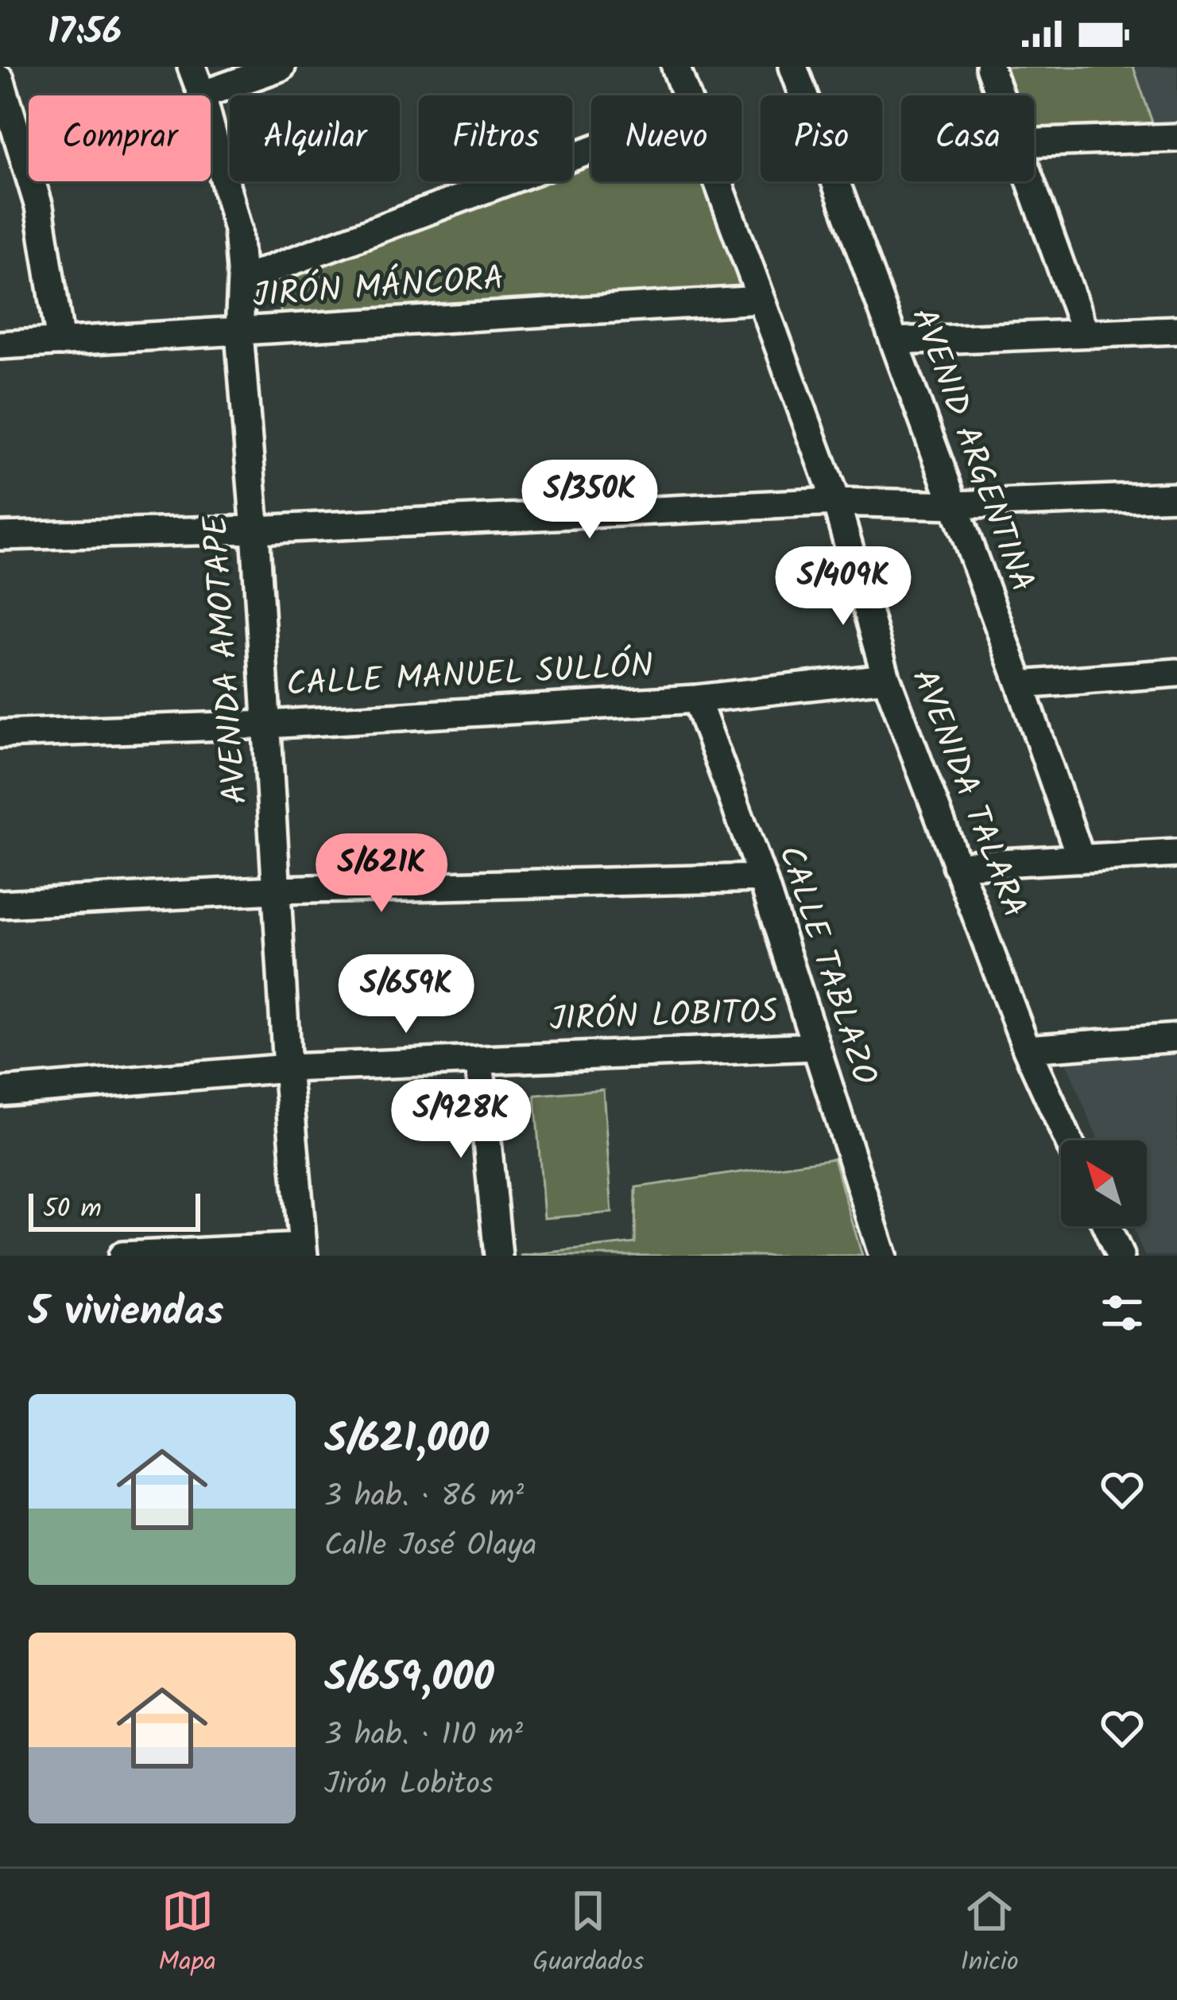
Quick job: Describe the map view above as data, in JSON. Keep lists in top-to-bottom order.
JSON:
{
  "streets": {
    "street": [
      "JIRÓN MÁNCORA",
      "AVENID ARGENTINA",
      "AVENIDA AMOTAPE",
      "CALLE MANUEL SULLÓN",
      "AVENIDA TALARA",
      "CALLE TABLAZO",
      "JIRÓN LOBITOS"
    ]
  },
  "crossings": [
    ["JIRÓN MÁNCORA", "AVENIDA AMOTAPE"],
    ["JIRÓN MÁNCORA", "AVENIDA TALARA"],
    ["AVENIDA AMOTAPE", "CALLE MANUEL SULLÓN"],
    ["AVENIDA AMOTAPE", "JIRÓN LOBITOS"],
    ["CALLE MANUEL SULLÓN", "AVENIDA TALARA"],
    ["CALLE MANUEL SULLÓN", "CALLE TABLAZO"],
    ["CALLE TABLAZO", "JIRÓN LOBITOS"]
  ],
  "scale_bar": "50 m",
  "north": "top left",
  "page": {
    "status": "17:56",
    "chip": [
      "Comprar",
      "Alquilar",
      "Filtros",
      "Nuevo",
      "Piso",
      "Casa"
    ],
    "price": [
      "S/350K",
      "S/409K",
      "S/621K",
      "S/659K",
      "S/928K"
    ],
    "scale": "50 m",
    "heading": "5 viviendas",
    "list": [
      {
        "name": "S/621,000",
        "note": "3 hab. · 86 m² · Calle José Olaya"
      },
      {
        "name": "S/659,000",
        "note": "3 hab. · 110 m² · Jirón Lobitos"
      }
    ],
    "tabs": ["Mapa", "Guardados", "Inicio"]
  }
}
